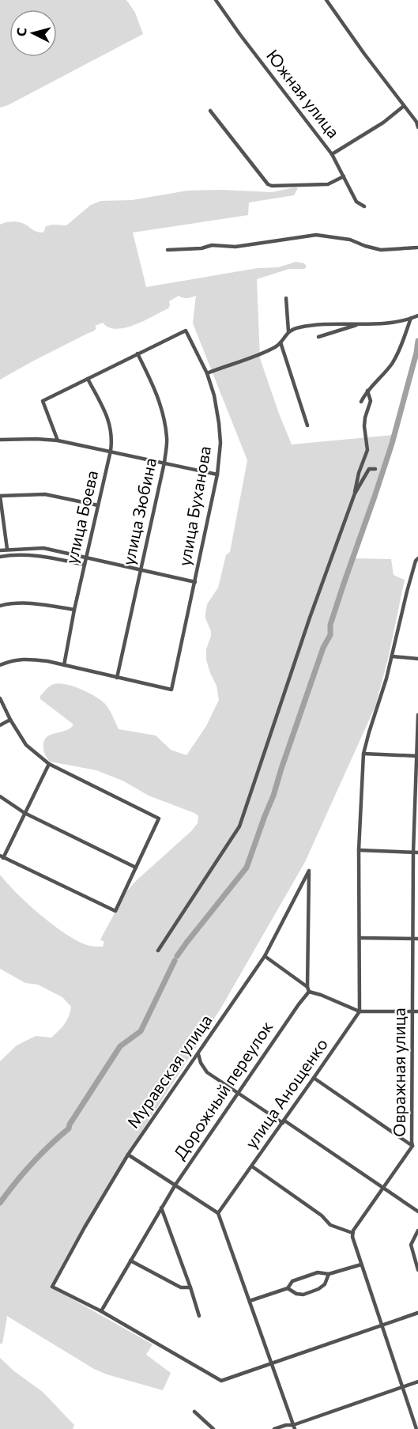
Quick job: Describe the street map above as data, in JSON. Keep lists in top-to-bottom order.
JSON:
{
  "streets": {
    "street": [
      "Южная улица",
      "улица Буханова",
      "улица Зюбина",
      "улица Боева",
      "Муравская улица",
      "Овражная улица",
      "Дорожный переулок",
      "улица Анощенко"
    ]
  },
  "crossings": [
    ["улица Буханова", "улица Зюбина"],
    ["Муравская улица", "Дорожный переулок"]
  ],
  "north": "left"
}
